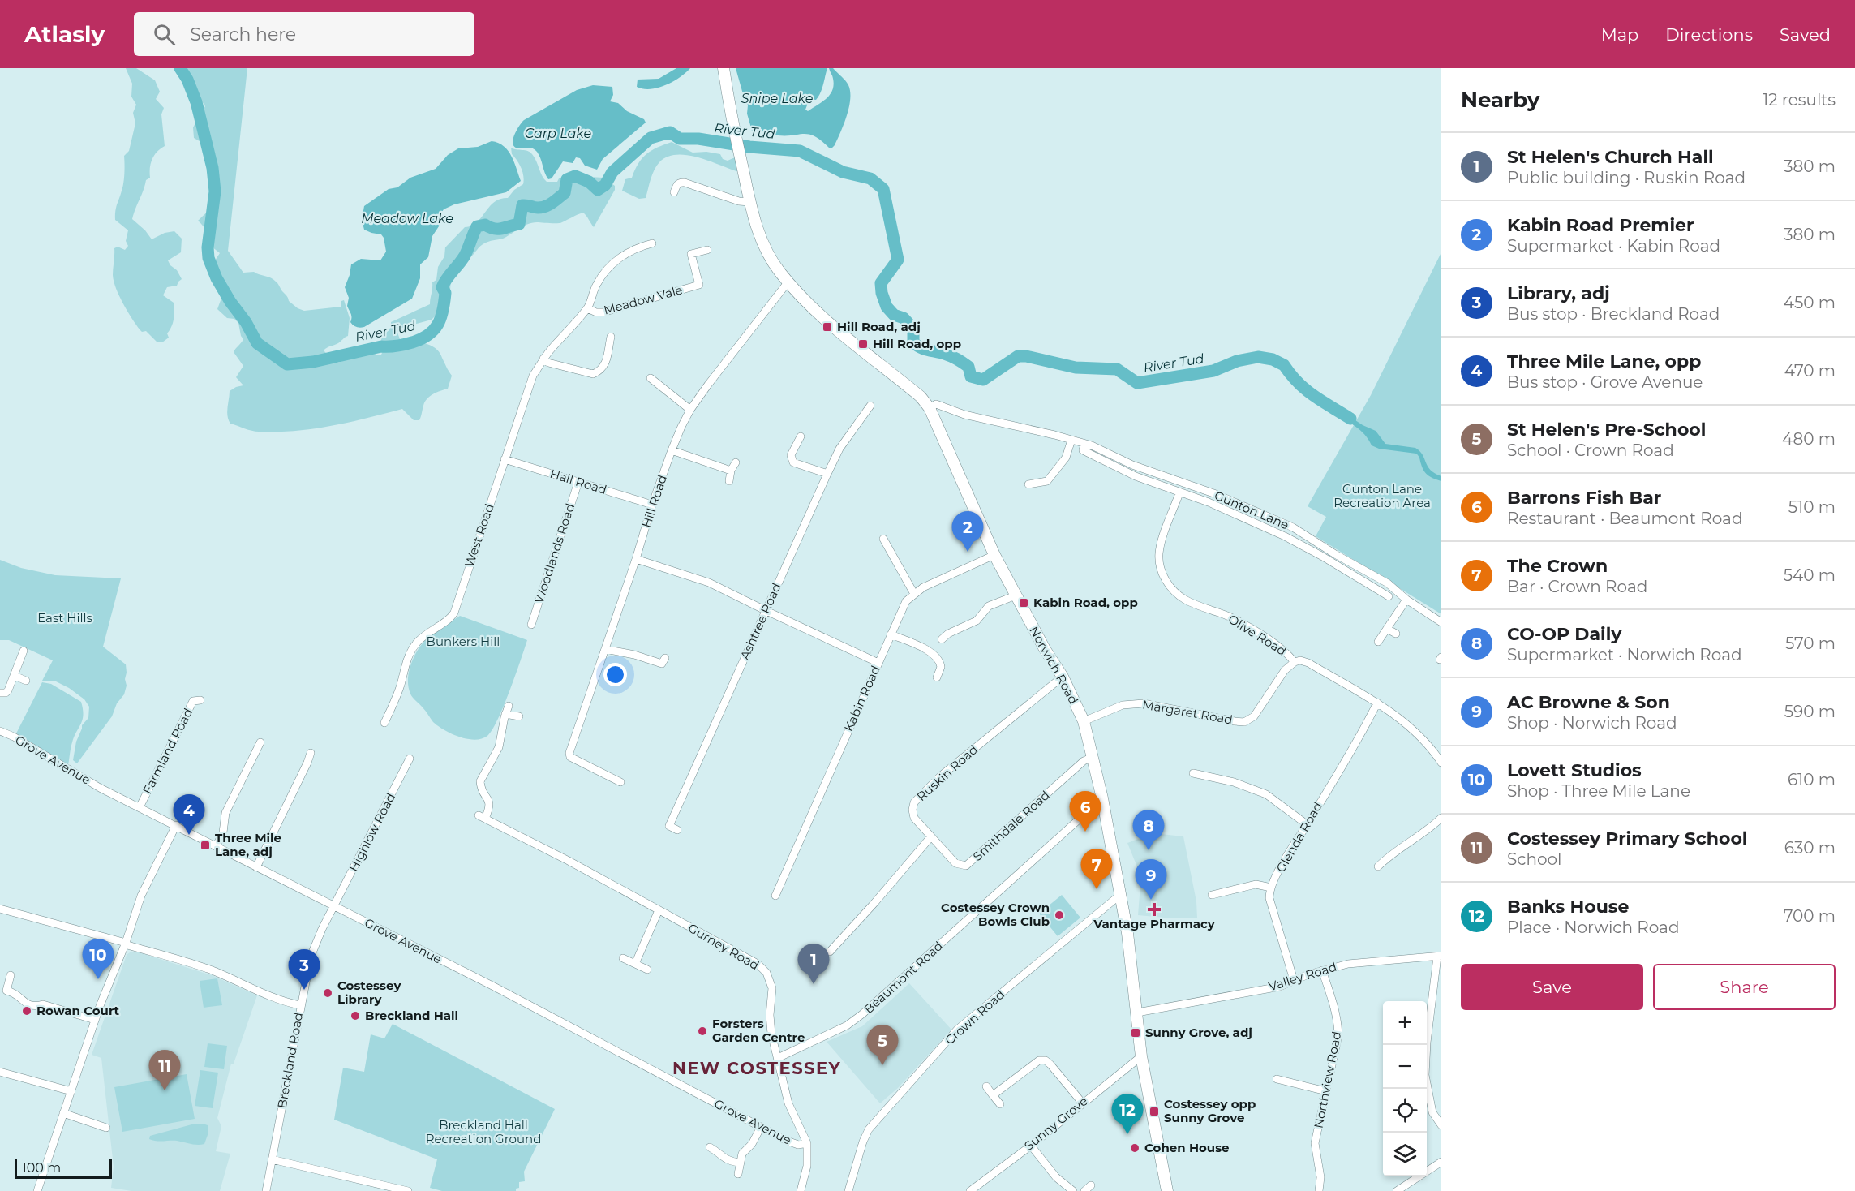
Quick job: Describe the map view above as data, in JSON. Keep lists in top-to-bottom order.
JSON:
{
  "streets": {
    "street": [
      "Meadow Vale",
      "Hall Road",
      "Hill Road",
      "Gunton Lane",
      "West Road",
      "Woodlands Road",
      "Ashtree Road",
      "Olive Road",
      "Norwich Road",
      "Kabin Road",
      "Margaret Road",
      "Farmland Road",
      "Grove Avenue",
      "Ruskin Road",
      "Smithdale Road",
      "Highlow Road",
      "Glenda Road",
      "Gurney Road",
      "Valley Road",
      "Beaumont Road",
      "Crown Road",
      "Breckland Road",
      "Northview Road",
      "Sunny Grove"
    ]
  },
  "crossings": [
    ["Meadow Vale", "West Road"],
    ["Hall Road", "Hill Road"],
    ["Hall Road", "West Road"],
    ["Hall Road", "Woodlands Road"],
    ["Hill Road", "Norwich Road"],
    ["Gunton Lane", "Olive Road"],
    ["Gunton Lane", "Norwich Road"],
    ["Olive Road", "Margaret Road"],
    ["Olive Road", "Glenda Road"],
    ["Norwich Road", "Kabin Road"],
    ["Norwich Road", "Margaret Road"],
    ["Norwich Road", "Ruskin Road"],
    ["Norwich Road", "Smithdale Road"],
    ["Norwich Road", "Valley Road"],
    ["Norwich Road", "Beaumont Road"],
    ["Norwich Road", "Crown Road"],
    ["Norwich Road", "Sunny Grove"],
    ["Farmland Road", "Grove Avenue"],
    ["Grove Avenue", "Highlow Road"],
    ["Grove Avenue", "Gurney Road"],
    ["Grove Avenue", "Breckland Road"],
    ["Ruskin Road", "Smithdale Road"],
    ["Highlow Road", "Breckland Road"],
    ["Gurney Road", "Beaumont Road"],
    ["Valley Road", "Northview Road"]
  ],
  "districts": ["NEW COSTESSEY"],
  "water": [
    "Snipe Lake",
    "River Tud",
    "Carp Lake",
    "Meadow Lake"
  ],
  "parks": [
    "Gunton Lane Recreation Area",
    "East Hills",
    "Bunkers Hill",
    "Breckland Hall Recreation Ground"
  ],
  "places": {
    "transit": [
      "Hill Road, adj",
      "Hill Road, opp",
      "Kabin Road, opp",
      "Three Mile Lane, adj",
      "Sunny Grove, adj",
      "Costessey opp Sunny Grove"
    ],
    "health": ["Vantage Pharmacy"],
    "other": [
      "Costessey Crown Bowls Club",
      "Costessey Library",
      "Rowan Court",
      "Breckland Hall",
      "Forsters Garden Centre",
      "Cohen House"
    ]
  },
  "scale_bar": "100 m",
  "page": {
    "header": "Atlasly",
    "search": "Search here",
    "nav": ["Map", "Directions", "Saved"],
    "heading": ["Nearby", "12 results"],
    "list": [
      {
        "mark": "1",
        "name": "St Helen's Church Hall",
        "note": "Public building · Ruskin Road",
        "value": "380 m"
      },
      {
        "mark": "2",
        "name": "Kabin Road Premier",
        "note": "Supermarket · Kabin Road",
        "value": "380 m"
      },
      {
        "mark": "3",
        "name": "Library, adj",
        "note": "Bus stop · Breckland Road",
        "value": "450 m"
      },
      {
        "mark": "4",
        "name": "Three Mile Lane, opp",
        "note": "Bus stop · Grove Avenue",
        "value": "470 m"
      },
      {
        "mark": "5",
        "name": "St Helen's Pre-School",
        "note": "School · Crown Road",
        "value": "480 m"
      },
      {
        "mark": "6",
        "name": "Barrons Fish Bar",
        "note": "Restaurant · Beaumont Road",
        "value": "510 m"
      },
      {
        "mark": "7",
        "name": "The Crown",
        "note": "Bar · Crown Road",
        "value": "540 m"
      },
      {
        "mark": "8",
        "name": "CO-OP Daily",
        "note": "Supermarket · Norwich Road",
        "value": "570 m"
      },
      {
        "mark": "9",
        "name": "AC Browne & Son",
        "note": "Shop · Norwich Road",
        "value": "590 m"
      },
      {
        "mark": "10",
        "name": "Lovett Studios",
        "note": "Shop · Three Mile Lane",
        "value": "610 m"
      },
      {
        "mark": "11",
        "name": "Costessey Primary School",
        "note": "School",
        "value": "630 m"
      },
      {
        "mark": "12",
        "name": "Banks House",
        "note": "Place · Norwich Road",
        "value": "700 m"
      }
    ],
    "pins": [
      "2",
      "6",
      "4",
      "8",
      "7",
      "9",
      "10",
      "1",
      "3",
      "5",
      "11",
      "12"
    ],
    "buttons": ["Save", "Share"],
    "map_buttons": ["+", "−"],
    "scale": "100 m"
  }
}
